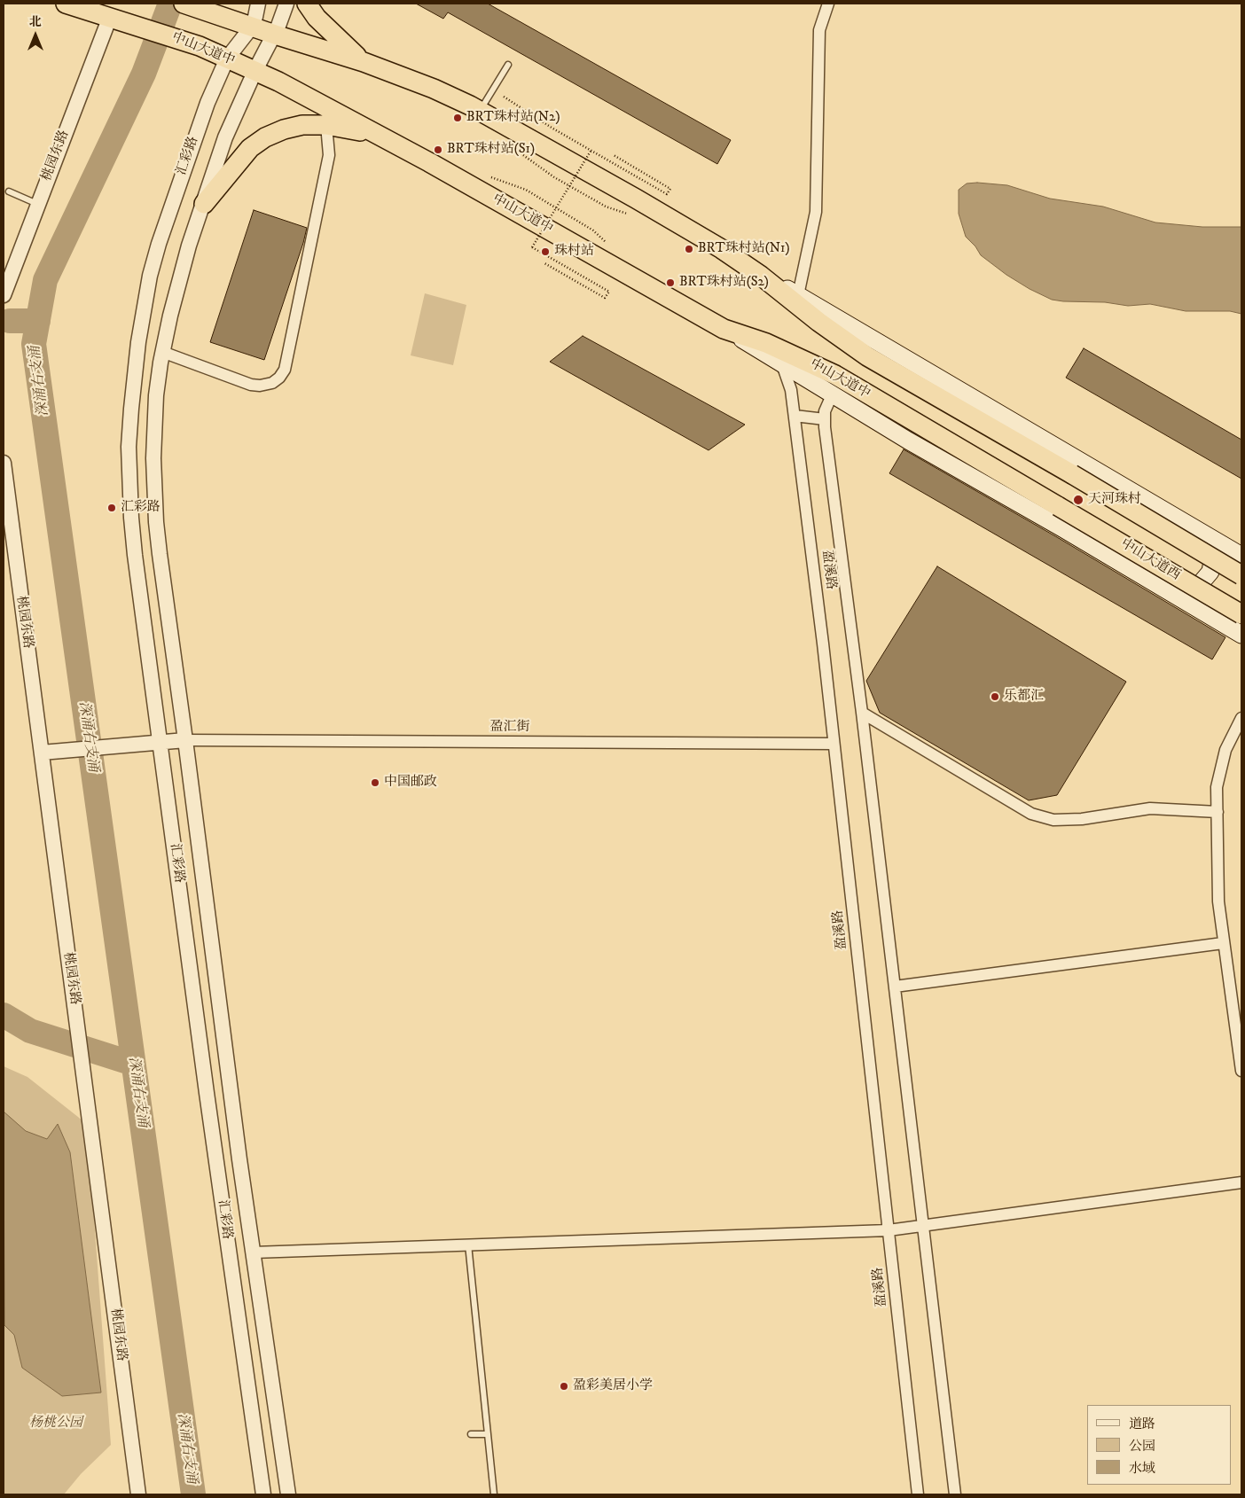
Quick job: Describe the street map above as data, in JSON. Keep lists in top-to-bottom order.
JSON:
{
  "streets": {
    "highway": ["中山大道中", "中山大道西"],
    "street": [
      "桃园东路",
      "汇彩路",
      "盈溪路",
      "盈汇街"
    ]
  },
  "crossings": [
    ["中山大道中", "桃园东路"],
    ["中山大道中", "汇彩路"],
    ["中山大道中", "中山大道西"],
    ["汇彩路", "盈汇街"],
    ["盈溪路", "盈汇街"]
  ],
  "water": ["深涌右支涌"],
  "parks": ["杨桃公园"],
  "places": [
    "BRT珠村站(N2)",
    "BRT珠村站(S1)",
    "BRT珠村站(N1)",
    "珠村站",
    "BRT珠村站(S2)",
    "天河珠村",
    "汇彩路",
    "乐都汇",
    "中国邮政",
    "盈彩美居小学"
  ],
  "legend": ["道路", "公园", "水域"],
  "north": "top"
}
